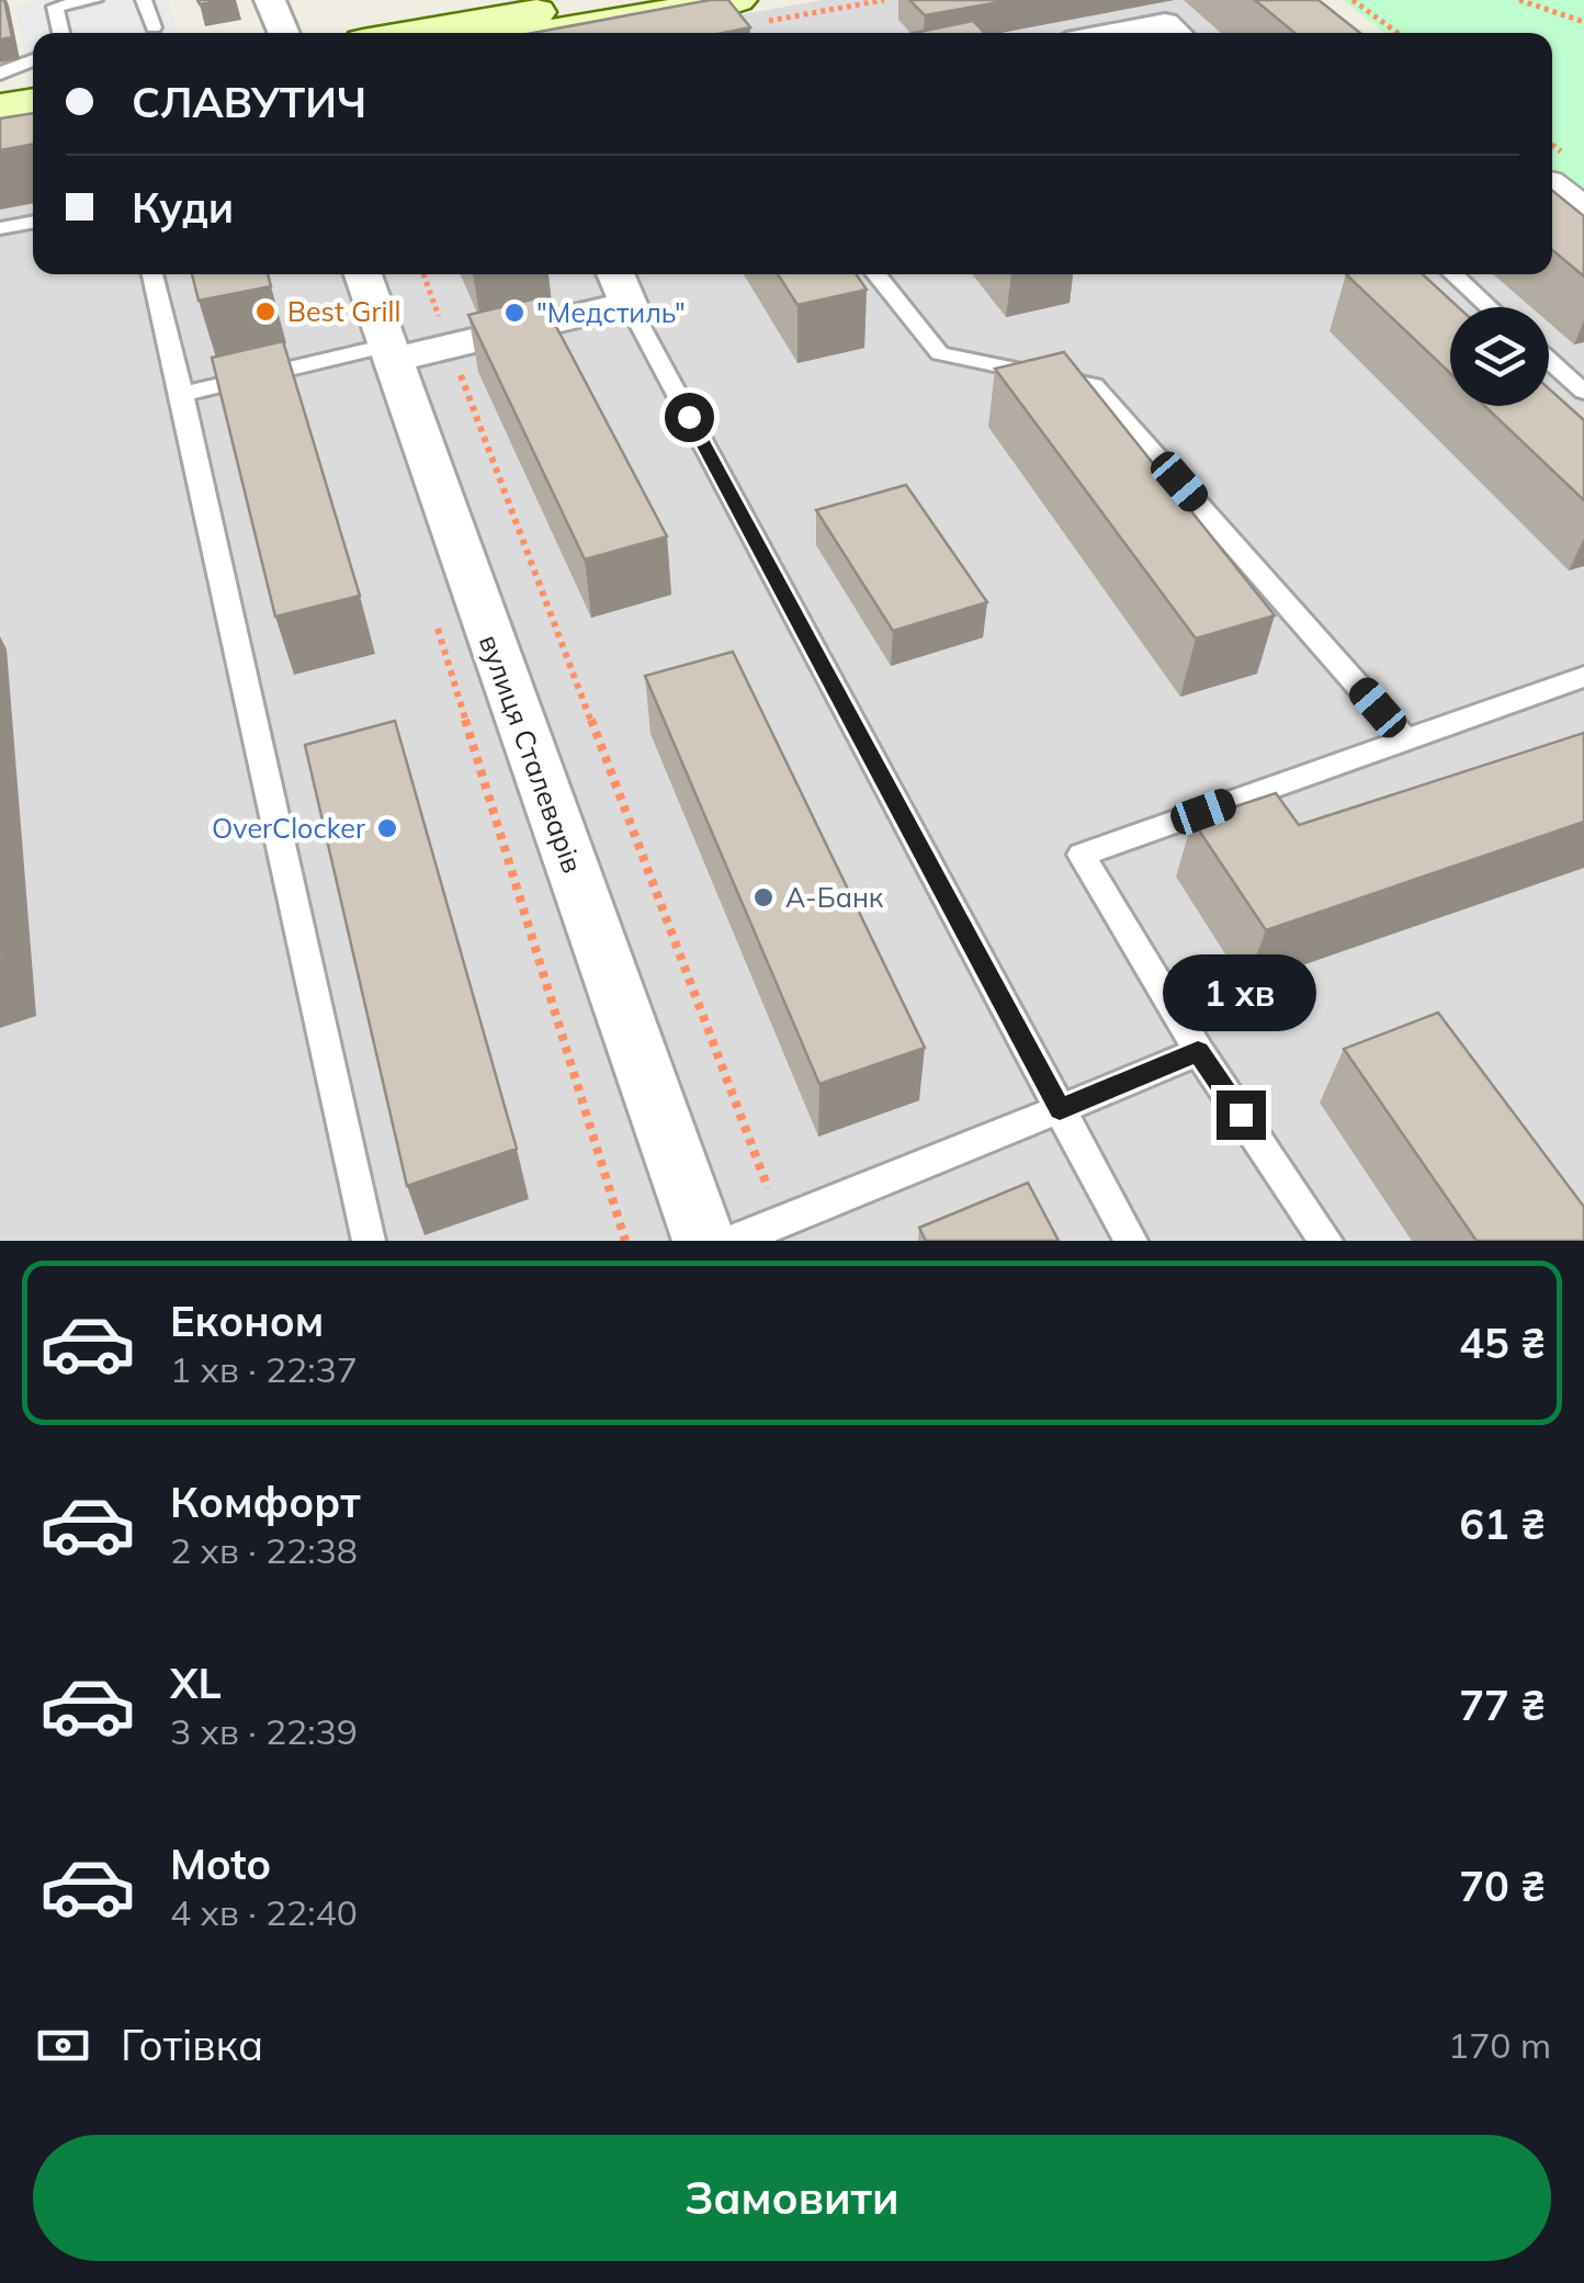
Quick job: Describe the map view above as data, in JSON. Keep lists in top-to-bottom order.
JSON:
{
  "streets": {
    "street": ["вулиця Сталеварів"]
  },
  "places": [
    "Best Grill",
    "\"Медстиль\"",
    "OverClocker",
    "А-Банк"
  ],
  "page": {
    "banner": ["СЛАВУТИЧ", "Куди"],
    "bubble": "1 хв",
    "list": [
      {
        "name": "Економ",
        "note": "1 хв · 22:37",
        "value": "45 ₴"
      },
      {
        "name": "Комфорт",
        "note": "2 хв · 22:38",
        "value": "61 ₴"
      },
      {
        "name": "XL",
        "note": "3 хв · 22:39",
        "value": "77 ₴"
      },
      {
        "name": "Moto",
        "note": "4 хв · 22:40",
        "value": "70 ₴"
      }
    ],
    "pay": ["Готівка", "170 m"],
    "buttons": "Замовити"
  }
}
